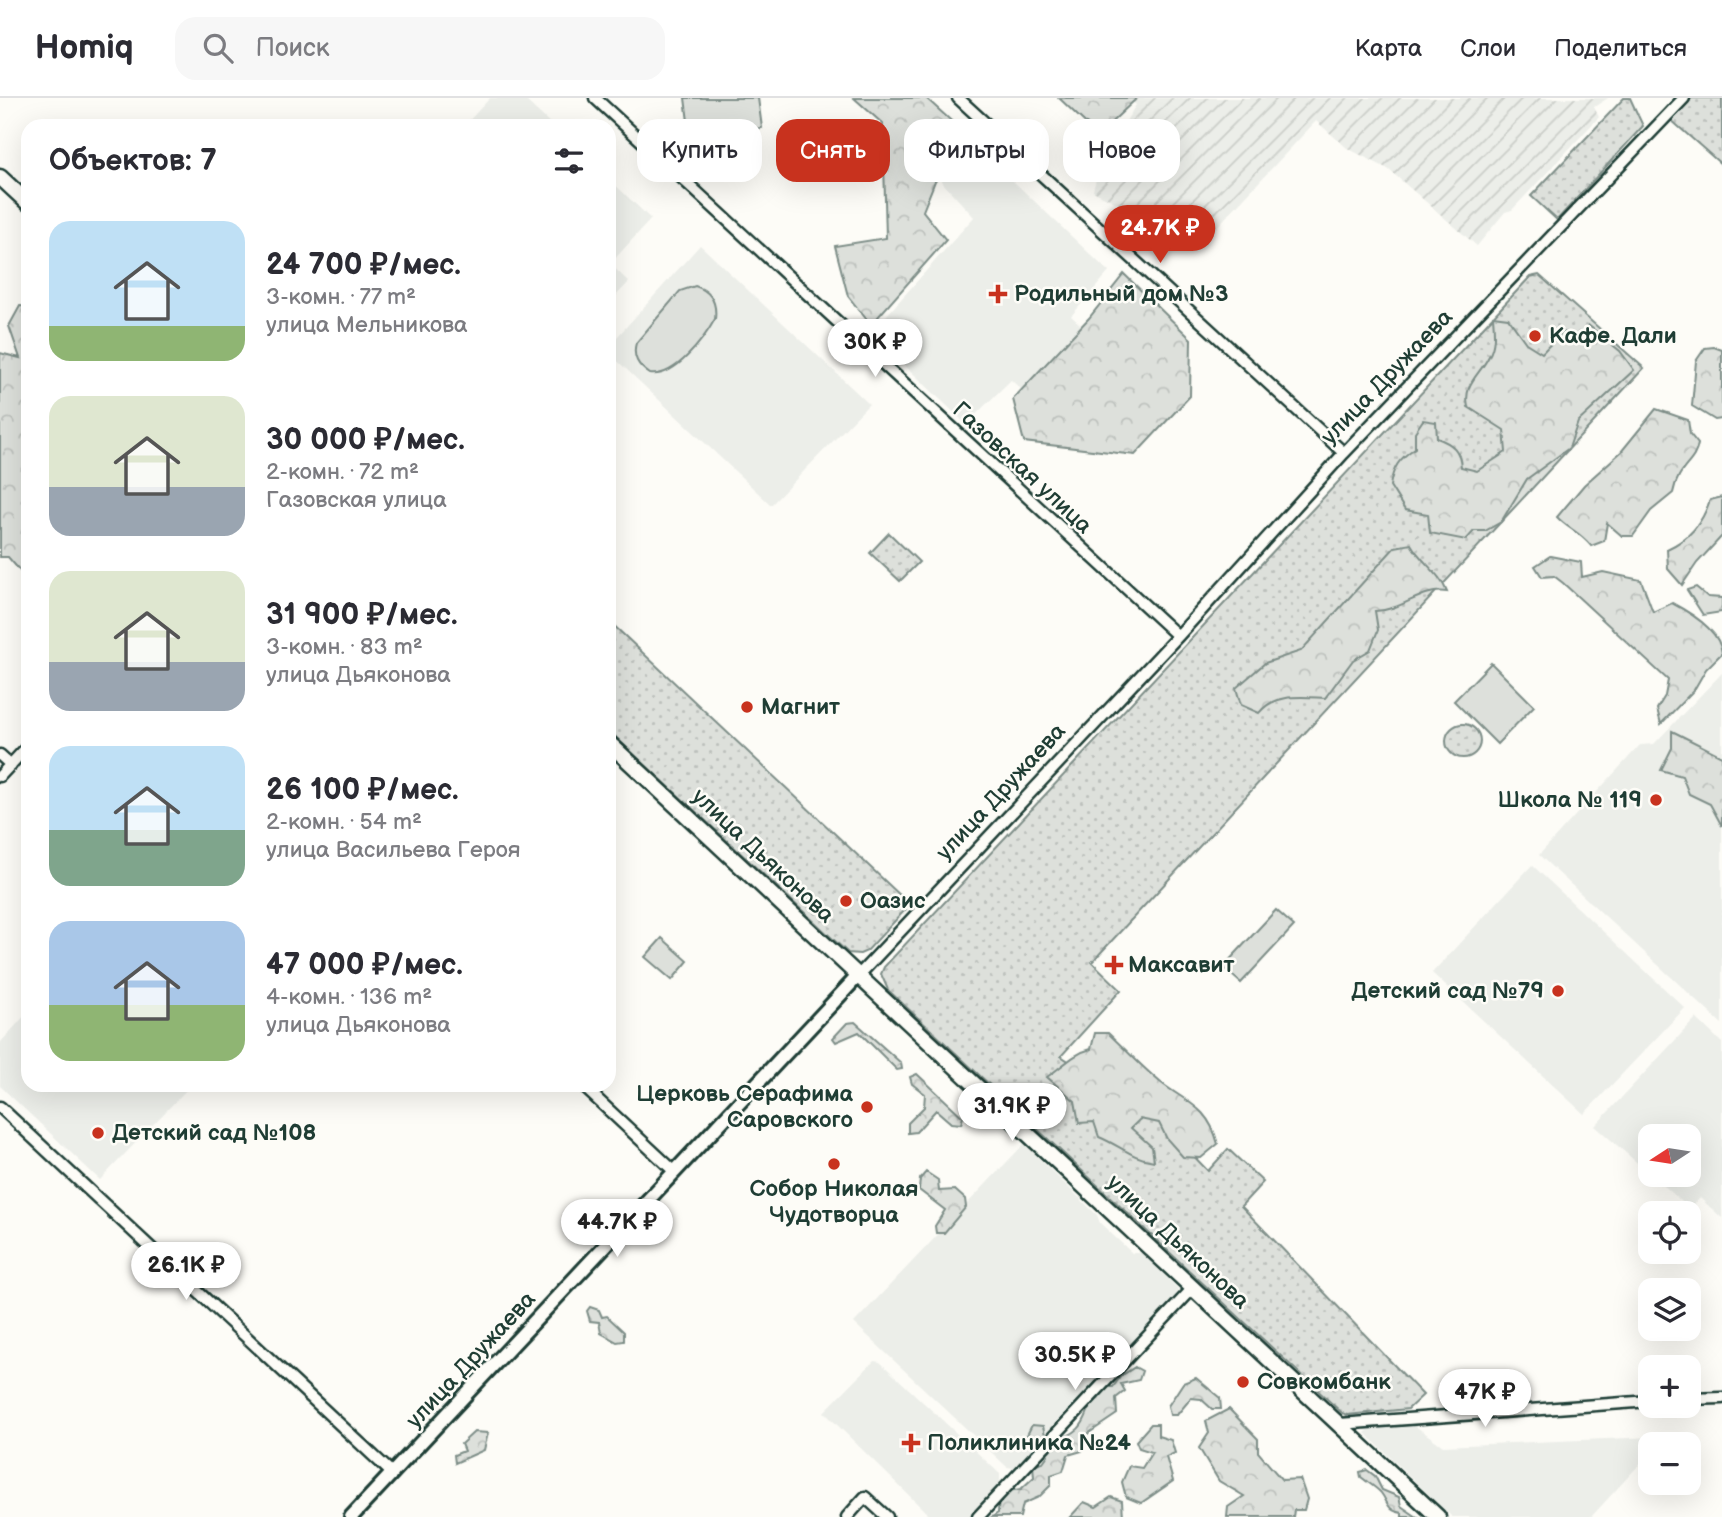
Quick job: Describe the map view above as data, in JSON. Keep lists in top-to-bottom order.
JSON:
{
  "streets": {
    "main road": ["улица Дьяконова"],
    "street": ["улица Дружаева", "Газовская улица"]
  },
  "crossings": [
    ["улица Дружаева", "Газовская улица"],
    ["улица Дружаева", "улица Дьяконова"]
  ],
  "places": {
    "health": ["Родильный дом №3", "Максавит", "Поликлиника №24"],
    "other": [
      "Кафе. Дали",
      "Магнит",
      "Школа № 119",
      "Оазис",
      "Детский сад №79",
      "Церковь Серафима Саровского",
      "Детский сад №108",
      "Собор Николая Чудотворца",
      "Совкомбанк"
    ]
  },
  "north": "left",
  "page": {
    "header": "Homiq",
    "search": "Поиск",
    "nav": ["Карта", "Слои", "Поделиться"],
    "chip": [
      "Купить",
      "Снять",
      "Фильтры",
      "Новое"
    ],
    "heading": "Объектов: 7",
    "list": [
      {
        "name": "24 700 ₽/мес.",
        "note": "3-комн. · 77 m² · улица Мельникова"
      },
      {
        "name": "30 000 ₽/мес.",
        "note": "2-комн. · 72 m² · Газовская улица"
      },
      {
        "name": "31 900 ₽/мес.",
        "note": "3-комн. · 83 m² · улица Дьяконова"
      },
      {
        "name": "26 100 ₽/мес.",
        "note": "2-комн. · 54 m² · улица Васильева Героя"
      },
      {
        "name": "47 000 ₽/мес.",
        "note": "4-комн. · 136 m² · улица Дьяконова"
      }
    ],
    "price": [
      "24.7K ₽",
      "30K ₽",
      "31.9K ₽",
      "44.7K ₽",
      "26.1K ₽",
      "30.5K ₽",
      "47K ₽"
    ],
    "map_buttons": ["+", "−"]
  }
}
